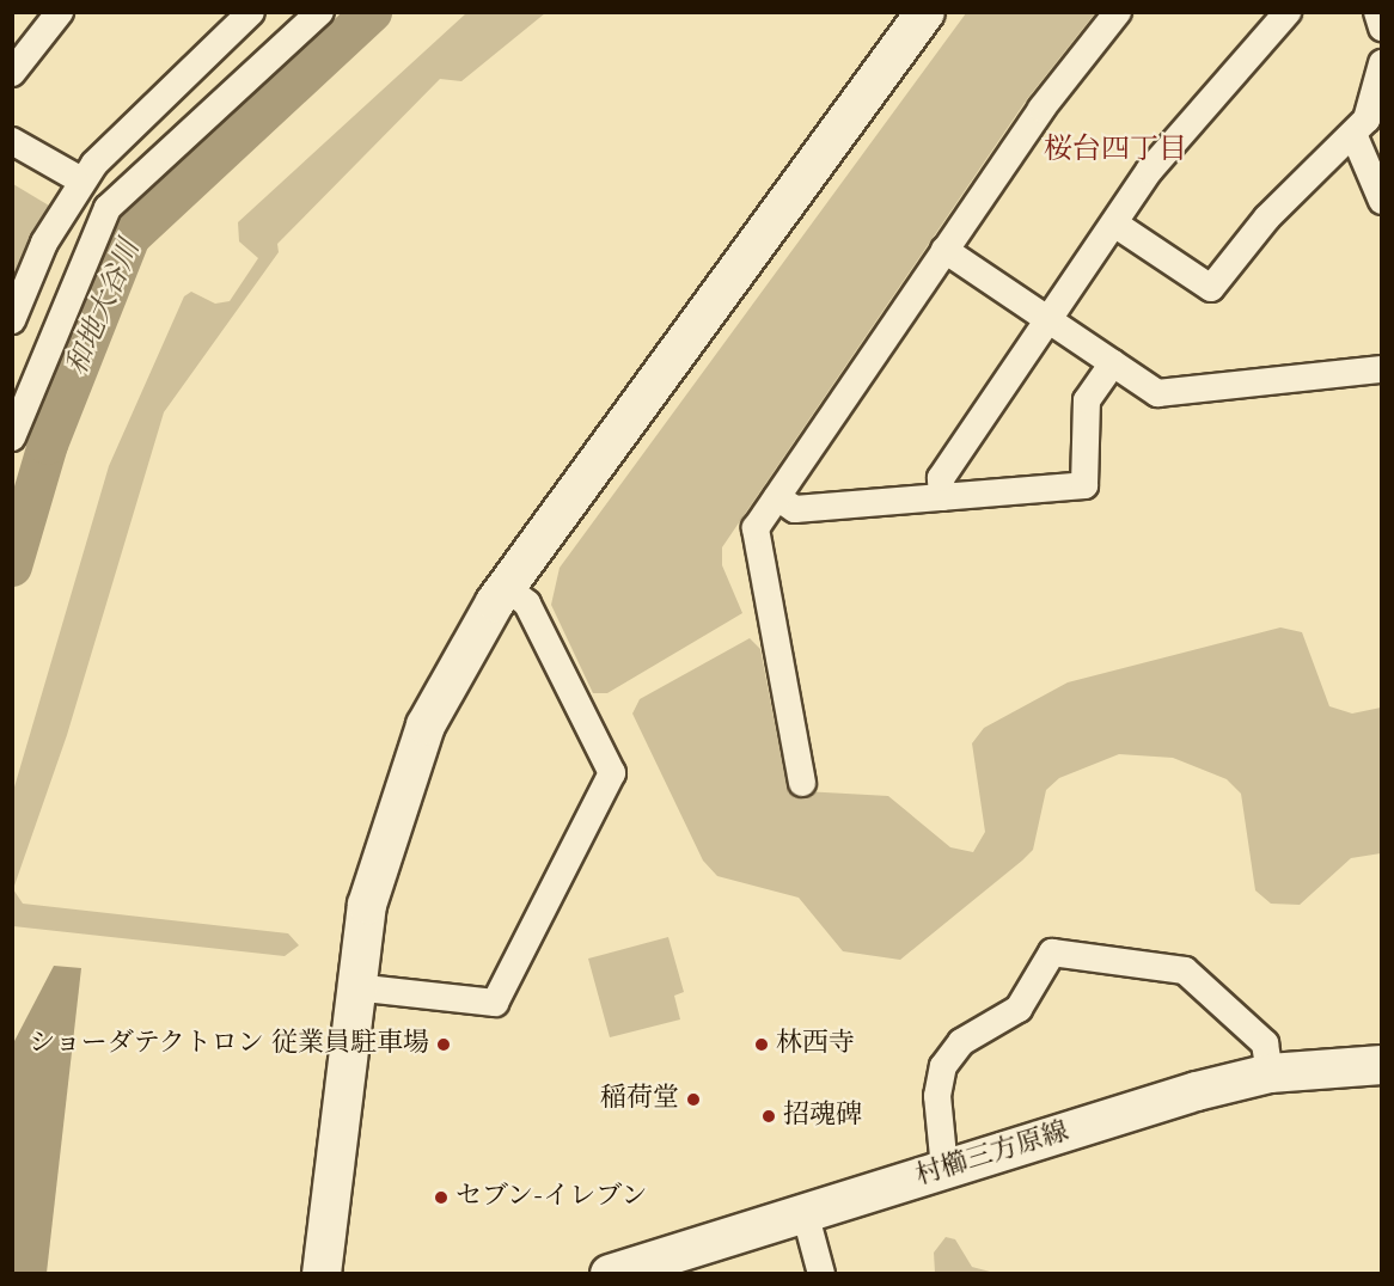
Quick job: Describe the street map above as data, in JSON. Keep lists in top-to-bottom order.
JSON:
{
  "streets": {
    "street": ["村櫛三方原線"]
  },
  "districts": ["桜台四丁目"],
  "water": ["和地大谷川"],
  "places": [
    "ショーダテクトロン 従業員駐車場",
    "林西寺",
    "稲荷堂",
    "招魂碑",
    "セブン-イレブン"
  ]
}
